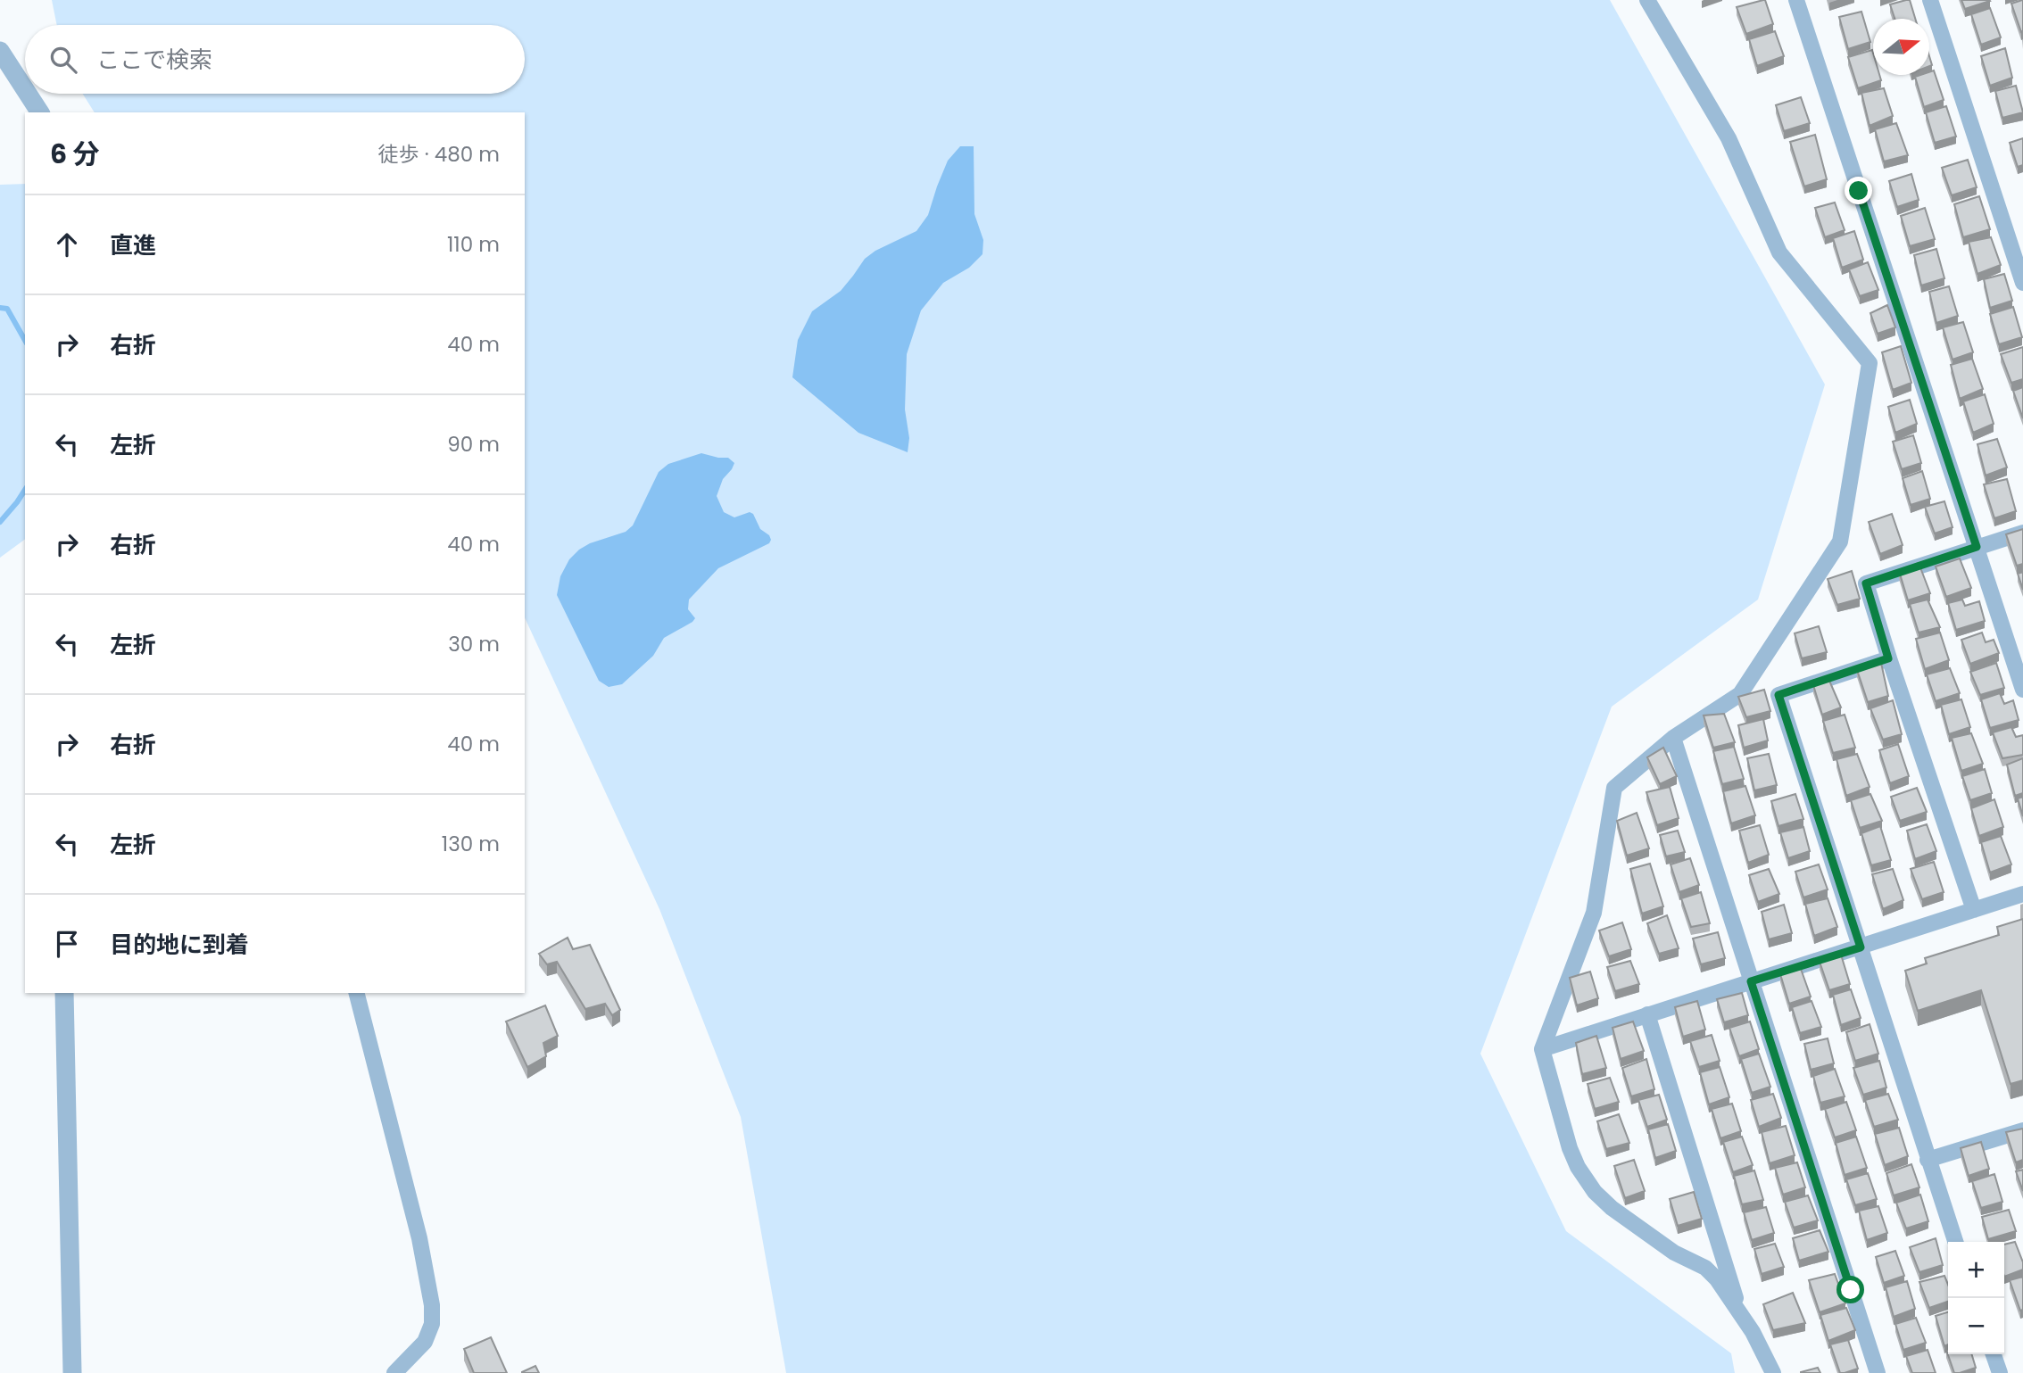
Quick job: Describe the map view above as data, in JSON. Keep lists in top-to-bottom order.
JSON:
{
  "north": "right",
  "page": {
    "search": "ここで検索",
    "heading": ["6 分", "徒歩 · 480 m"],
    "list": [
      ["直進", "110 m"],
      ["右折", "40 m"],
      ["左折", "90 m"],
      ["右折", "40 m"],
      ["左折", "30 m"],
      ["右折", "40 m"],
      ["左折", "130 m"],
      "目的地に到着"
    ],
    "map_buttons": ["+", "−"]
  }
}
